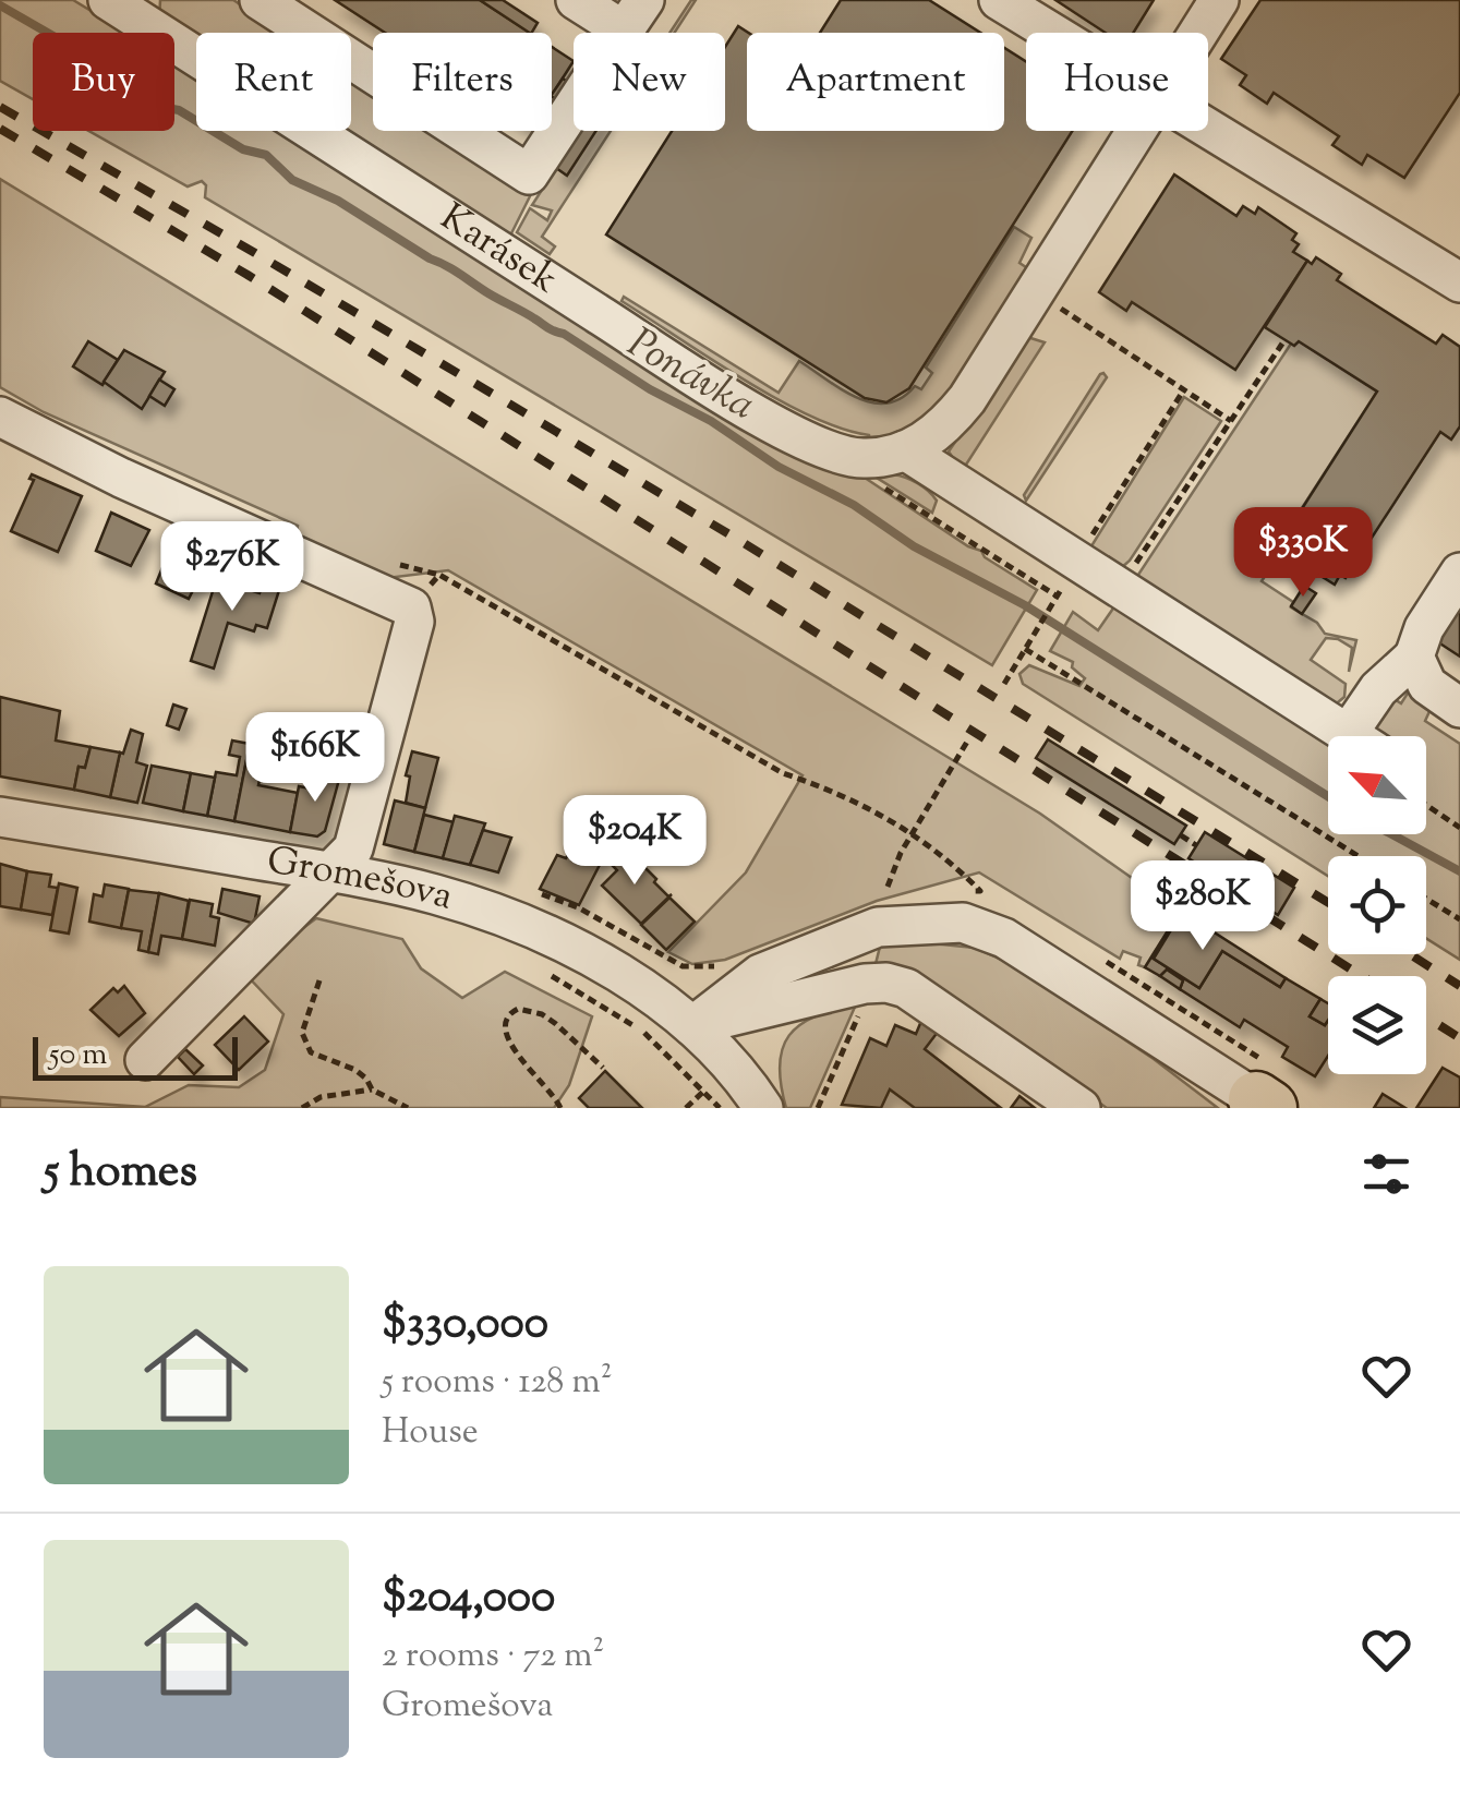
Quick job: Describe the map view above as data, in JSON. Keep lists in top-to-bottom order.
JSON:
{
  "streets": {
    "street": ["Karásek", "Gromešova"]
  },
  "water": ["Ponávka"],
  "scale_bar": "50 m",
  "north": "top left",
  "page": {
    "chip": [
      "Buy",
      "Rent",
      "Filters",
      "New",
      "Apartment",
      "House"
    ],
    "price": [
      "$330K",
      "$276K",
      "$166K",
      "$204K",
      "$280K"
    ],
    "scale": "50 m",
    "heading": "5 homes",
    "list": [
      {
        "name": "$330,000",
        "note": "5 rooms · 128 m² · House"
      },
      {
        "name": "$204,000",
        "note": "2 rooms · 72 m² · Gromešova"
      }
    ]
  }
}
